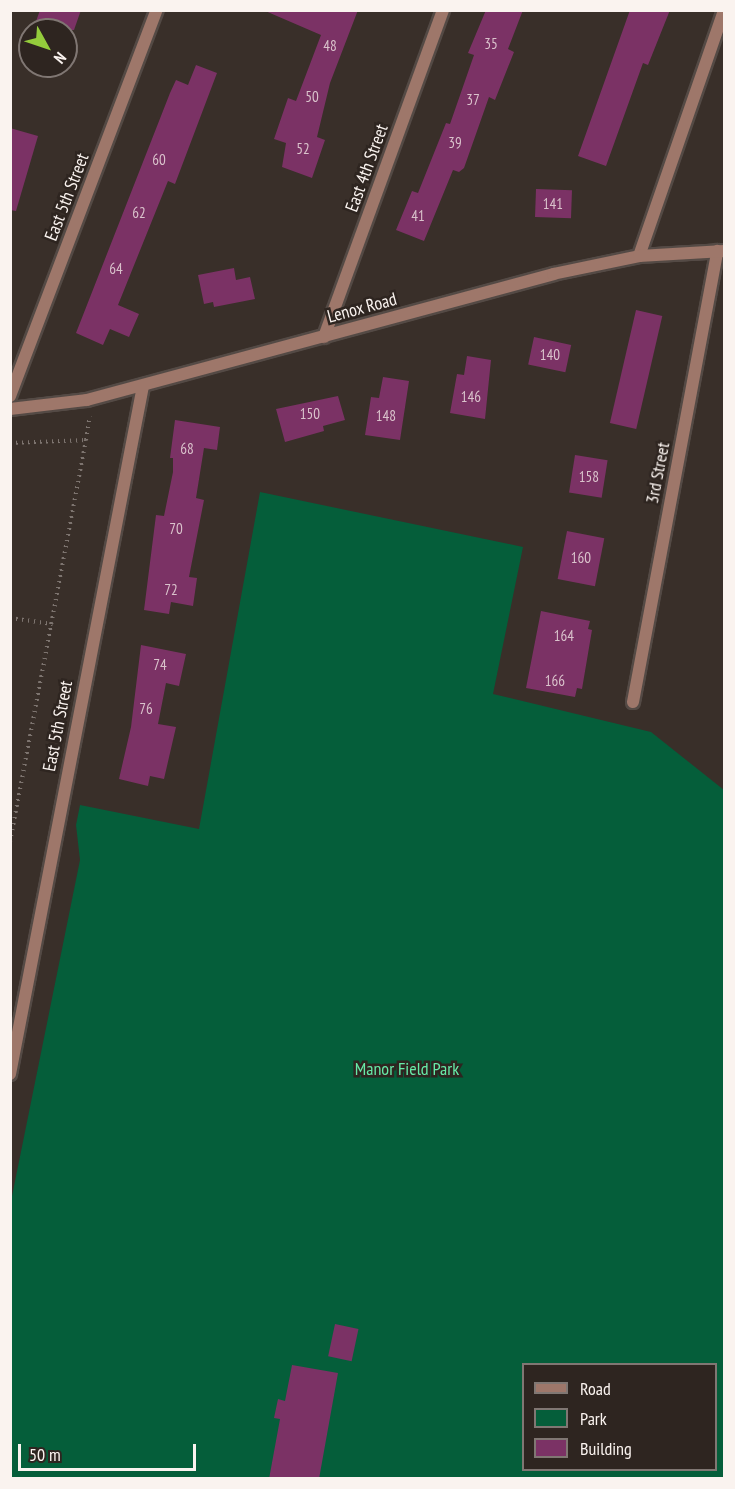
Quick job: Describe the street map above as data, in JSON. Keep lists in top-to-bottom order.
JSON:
{
  "streets": {
    "street": [
      "East 4th Street",
      "East 5th Street",
      "Lenox Road",
      "3rd Street"
    ]
  },
  "crossings": [
    ["East 4th Street", "Lenox Road"],
    ["East 5th Street", "Lenox Road"],
    ["Lenox Road", "3rd Street"]
  ],
  "parks": ["Manor Field Park"],
  "house_numbers": [
    "35",
    "48",
    "50",
    "37",
    "39",
    "52",
    "60",
    "141",
    "62",
    "41",
    "64",
    "140",
    "146",
    "150",
    "148",
    "68",
    "158",
    "70",
    "160",
    "72",
    "164",
    "74",
    "166",
    "76"
  ],
  "legend": ["Road", "Park", "Building"],
  "scale_bar": "50 m",
  "north": "bottom right"
}
